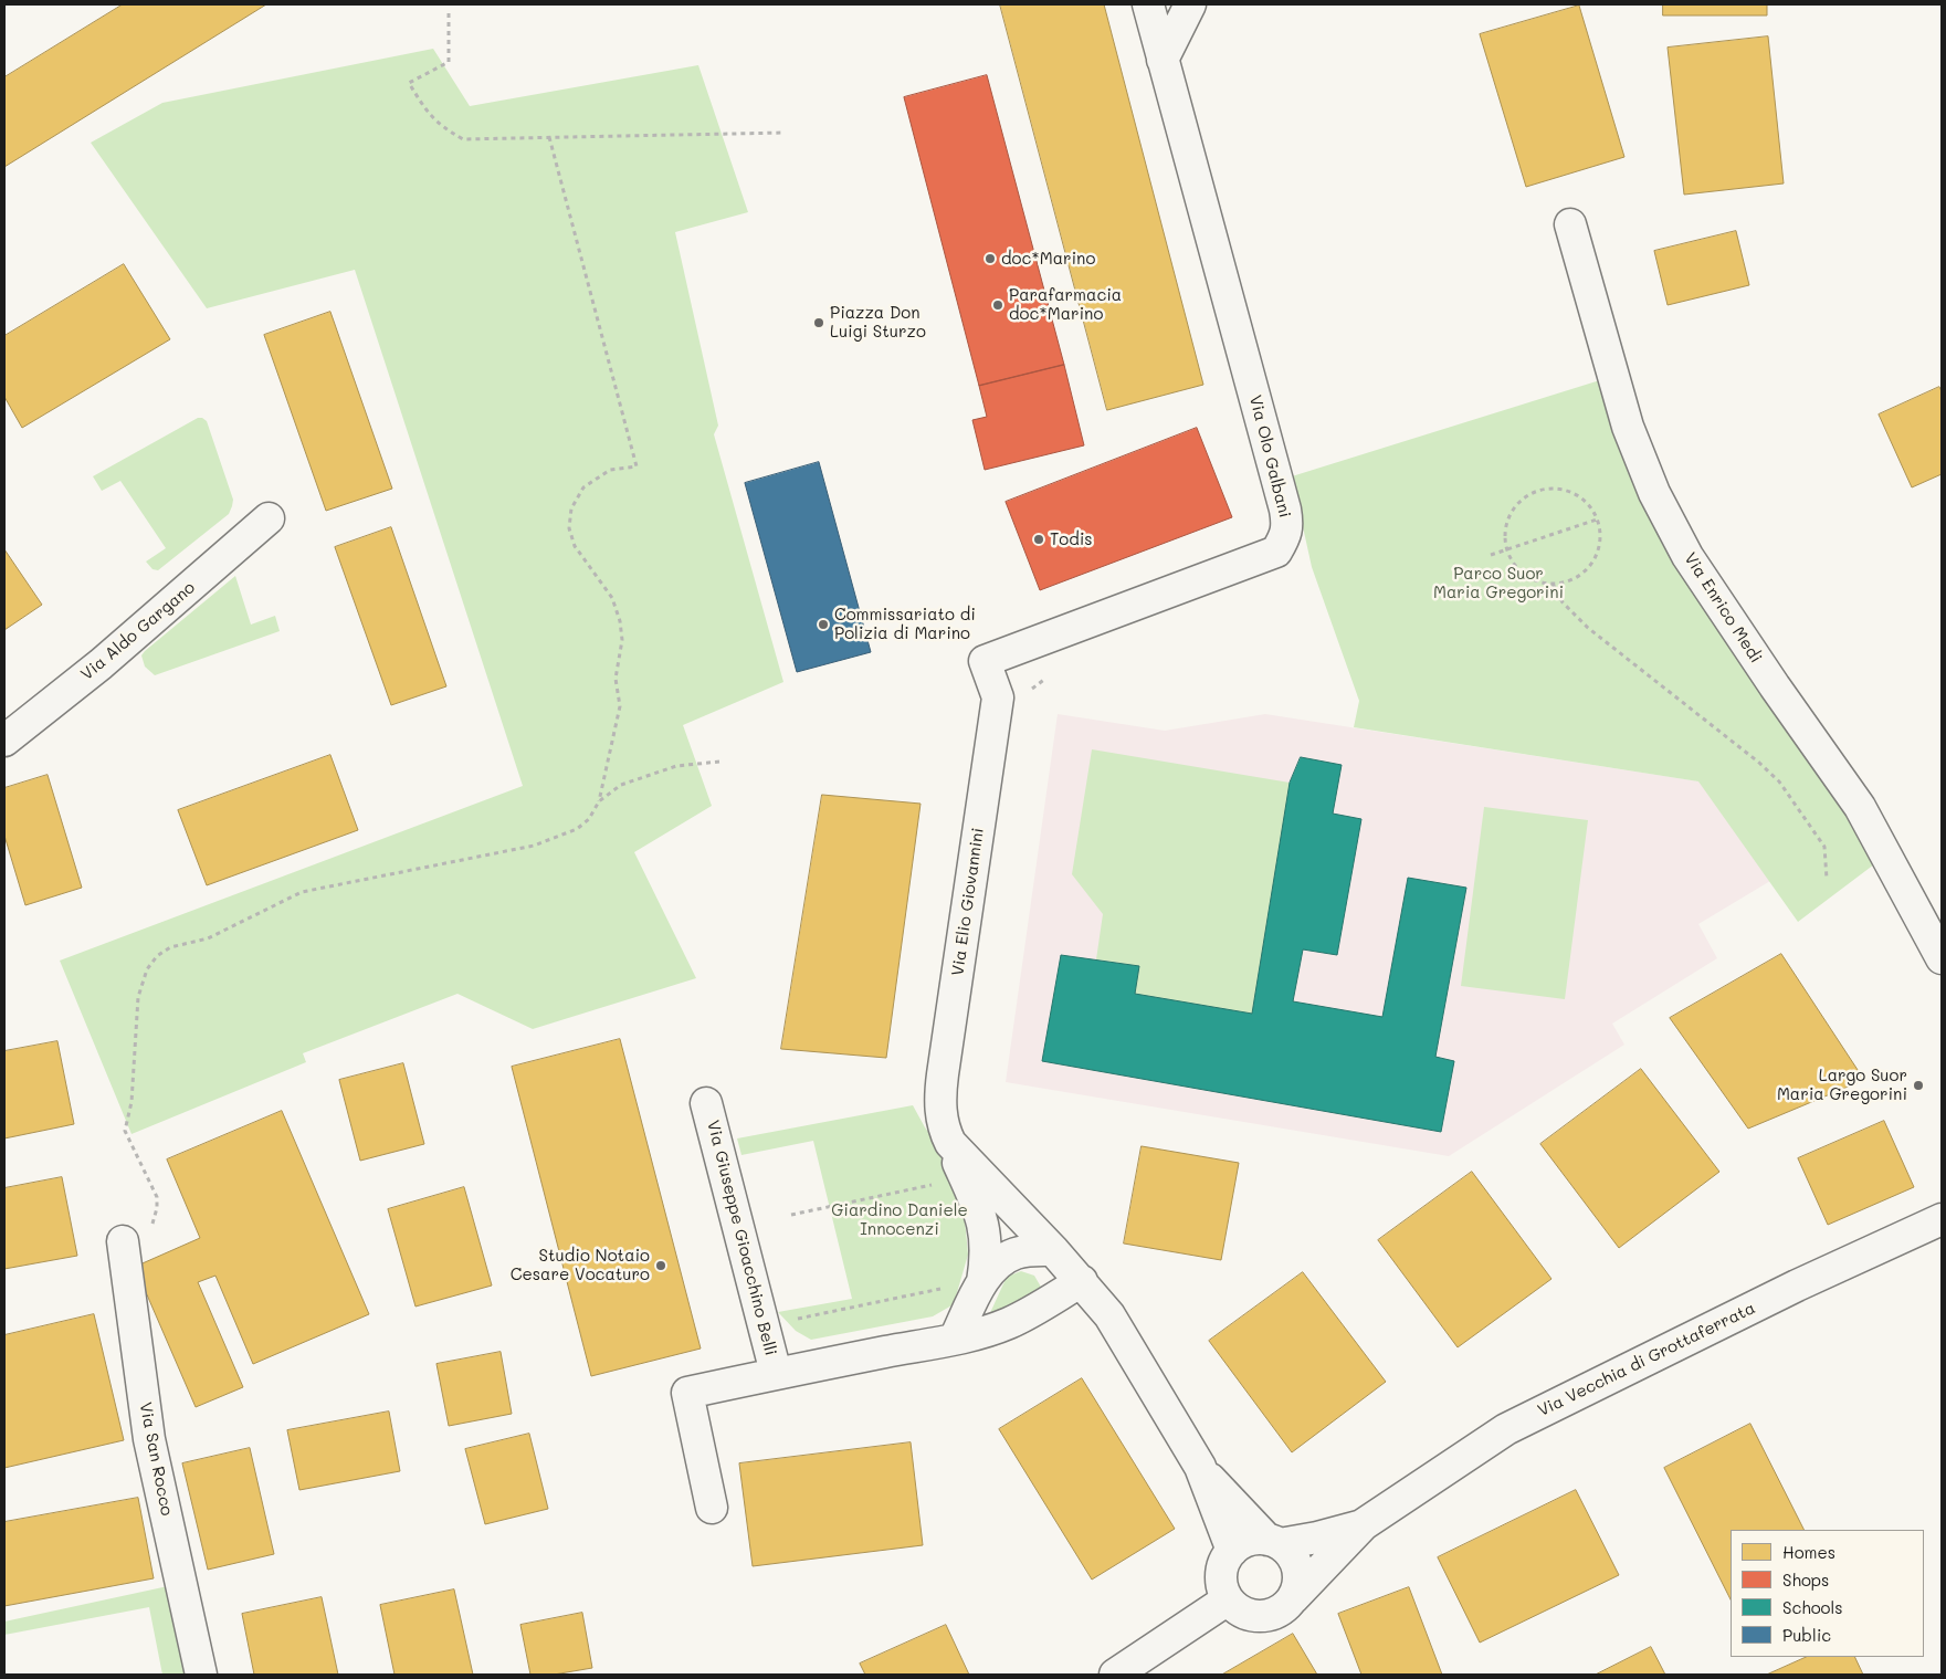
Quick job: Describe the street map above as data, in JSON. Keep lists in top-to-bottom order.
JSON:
{
  "streets": {
    "street": [
      "Via Olo Galbani",
      "Via Enrico Medi",
      "Via Aldo Gargano",
      "Via Elio Giovannini",
      "Via Giuseppe Gioacchino Belli",
      "Via Vecchia di Grottaferrata",
      "Via San Rocco"
    ]
  },
  "crossings": [
    ["Via Olo Galbani", "Via Elio Giovannini"]
  ],
  "parks": ["Parco Suor Maria Gregorini", "Giardino Daniele Innocenzi"],
  "places": [
    "doc*Marino",
    "Parafarmacia doc*Marino",
    "Piazza Don Luigi Sturzo",
    "Todis",
    "Commissariato di Polizia di Marino",
    "Largo Suor Maria Gregorini",
    "Studio Notaio Cesare Vocaturo"
  ],
  "legend": [
    "Homes",
    "Shops",
    "Schools",
    "Public"
  ]
}
